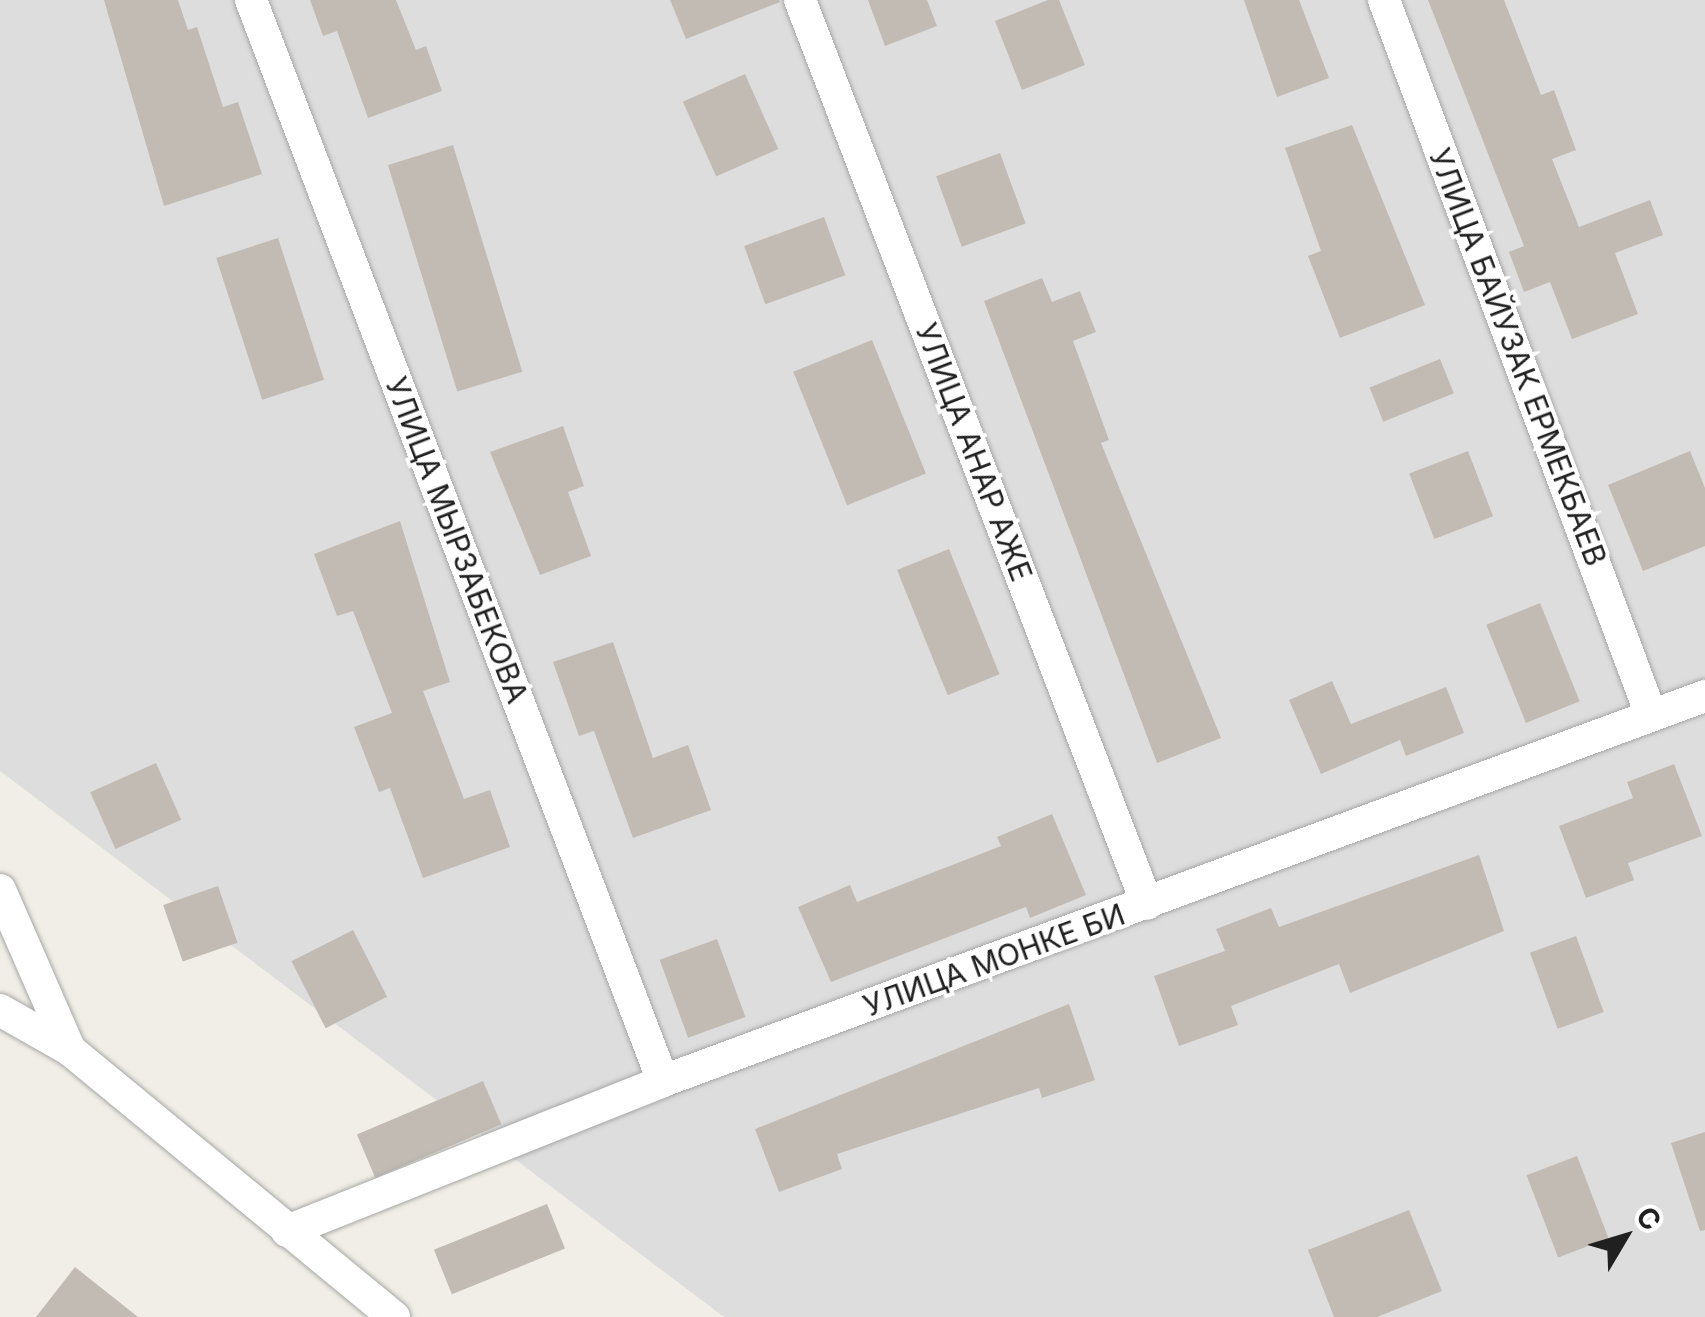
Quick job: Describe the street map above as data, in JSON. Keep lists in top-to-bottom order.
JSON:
{
  "streets": {
    "street": [
      "УЛИЦА БАЙУЗАК ЕРМЕКБАЕВ",
      "УЛИЦА АНАР АЖЕ",
      "УЛИЦА МЫРЗАБЕКОВА",
      "УЛИЦА МОНКЕ БИ"
    ]
  },
  "crossings": [
    ["УЛИЦА БАЙУЗАК ЕРМЕКБАЕВ", "УЛИЦА МОНКЕ БИ"],
    ["УЛИЦА АНАР АЖЕ", "УЛИЦА МОНКЕ БИ"],
    ["УЛИЦА МЫРЗАБЕКОВА", "УЛИЦА МОНКЕ БИ"]
  ],
  "north": "top right"
}
